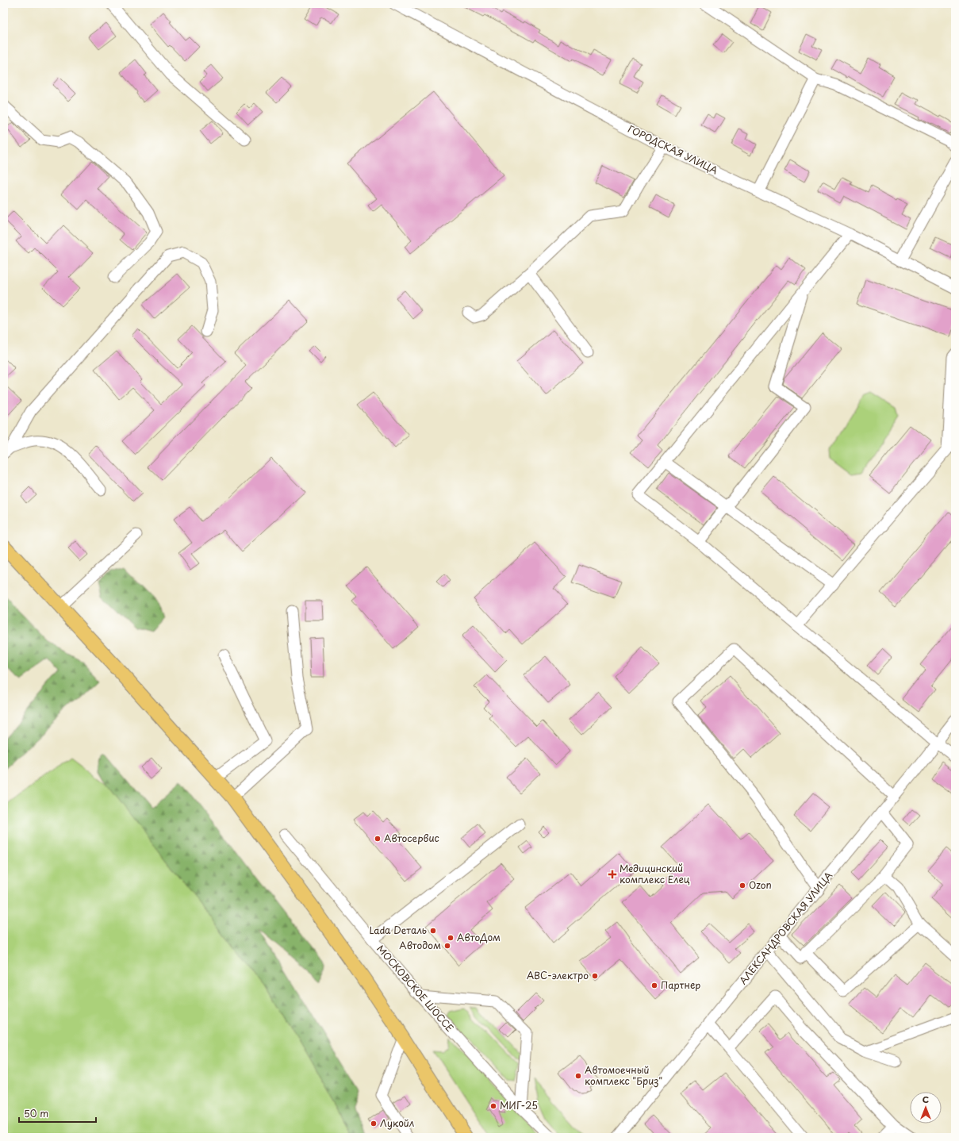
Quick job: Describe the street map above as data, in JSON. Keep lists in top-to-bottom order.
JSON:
{
  "streets": {
    "street": ["ГОРОДСКАЯ УЛИЦА", "АЛЕКСАНДРОВСКАЯ УЛИЦА", "МОСКОВСКОЕ ШОССЕ"]
  },
  "places": {
    "other": [
      "Автосервис",
      "Ozon",
      "Lada Dеталь",
      "АвтоДом",
      "Автодом",
      "АВС-электро",
      "Партнер",
      "Автомоечный комплекс \"Бриз\"",
      "МИГ-25",
      "Лукойл"
    ],
    "health": ["Медицинский комплекс Елец"]
  },
  "scale_bar": "50 m",
  "north": "top"
}
